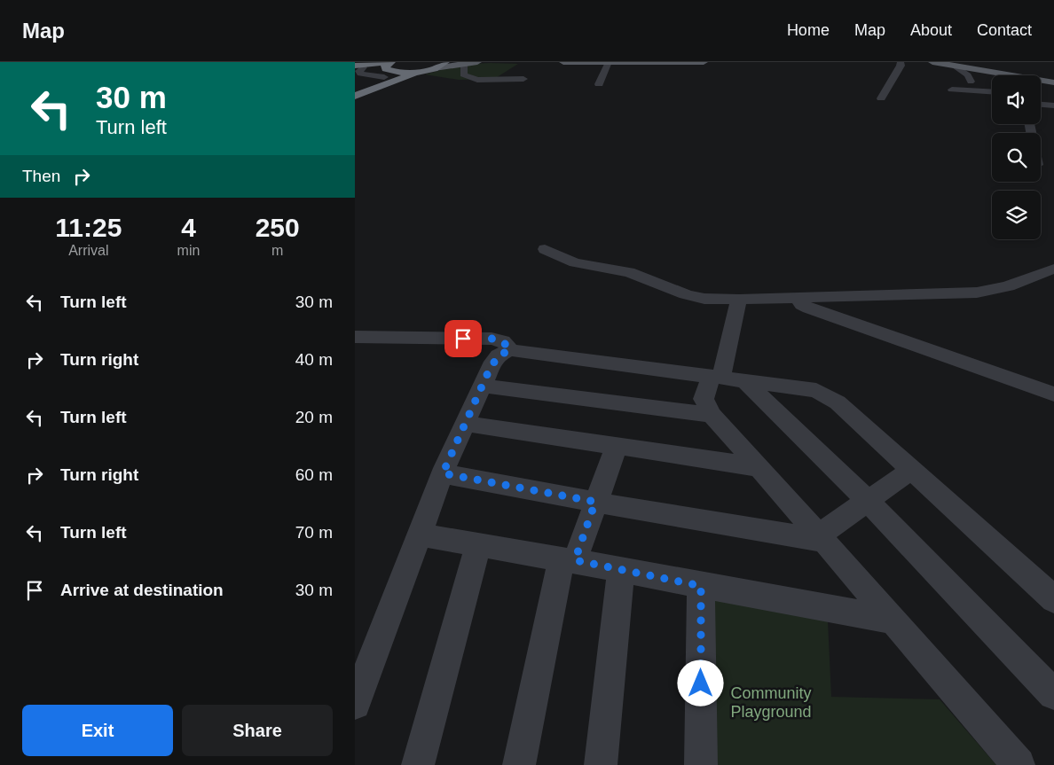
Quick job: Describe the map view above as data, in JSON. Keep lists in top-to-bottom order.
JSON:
{
  "parks": ["Community Playground"],
  "page": {
    "header": "Map",
    "nav": [
      "Home",
      "Map",
      "About",
      "Contact"
    ],
    "turn": ["30 m", "Turn left"],
    "then": "Then",
    "eta": [
      "11:25",
      "Arrival",
      "4",
      "min",
      "250",
      "m"
    ],
    "list": [
      {
        "name": "Turn left",
        "value": "30 m"
      },
      {
        "name": "Turn right",
        "value": "40 m"
      },
      {
        "name": "Turn left",
        "value": "20 m"
      },
      {
        "name": "Turn right",
        "value": "60 m"
      },
      {
        "name": "Turn left",
        "value": "70 m"
      },
      {
        "name": "Arrive at destination",
        "value": "30 m"
      }
    ],
    "buttons": ["Exit", "Share"]
  }
}
